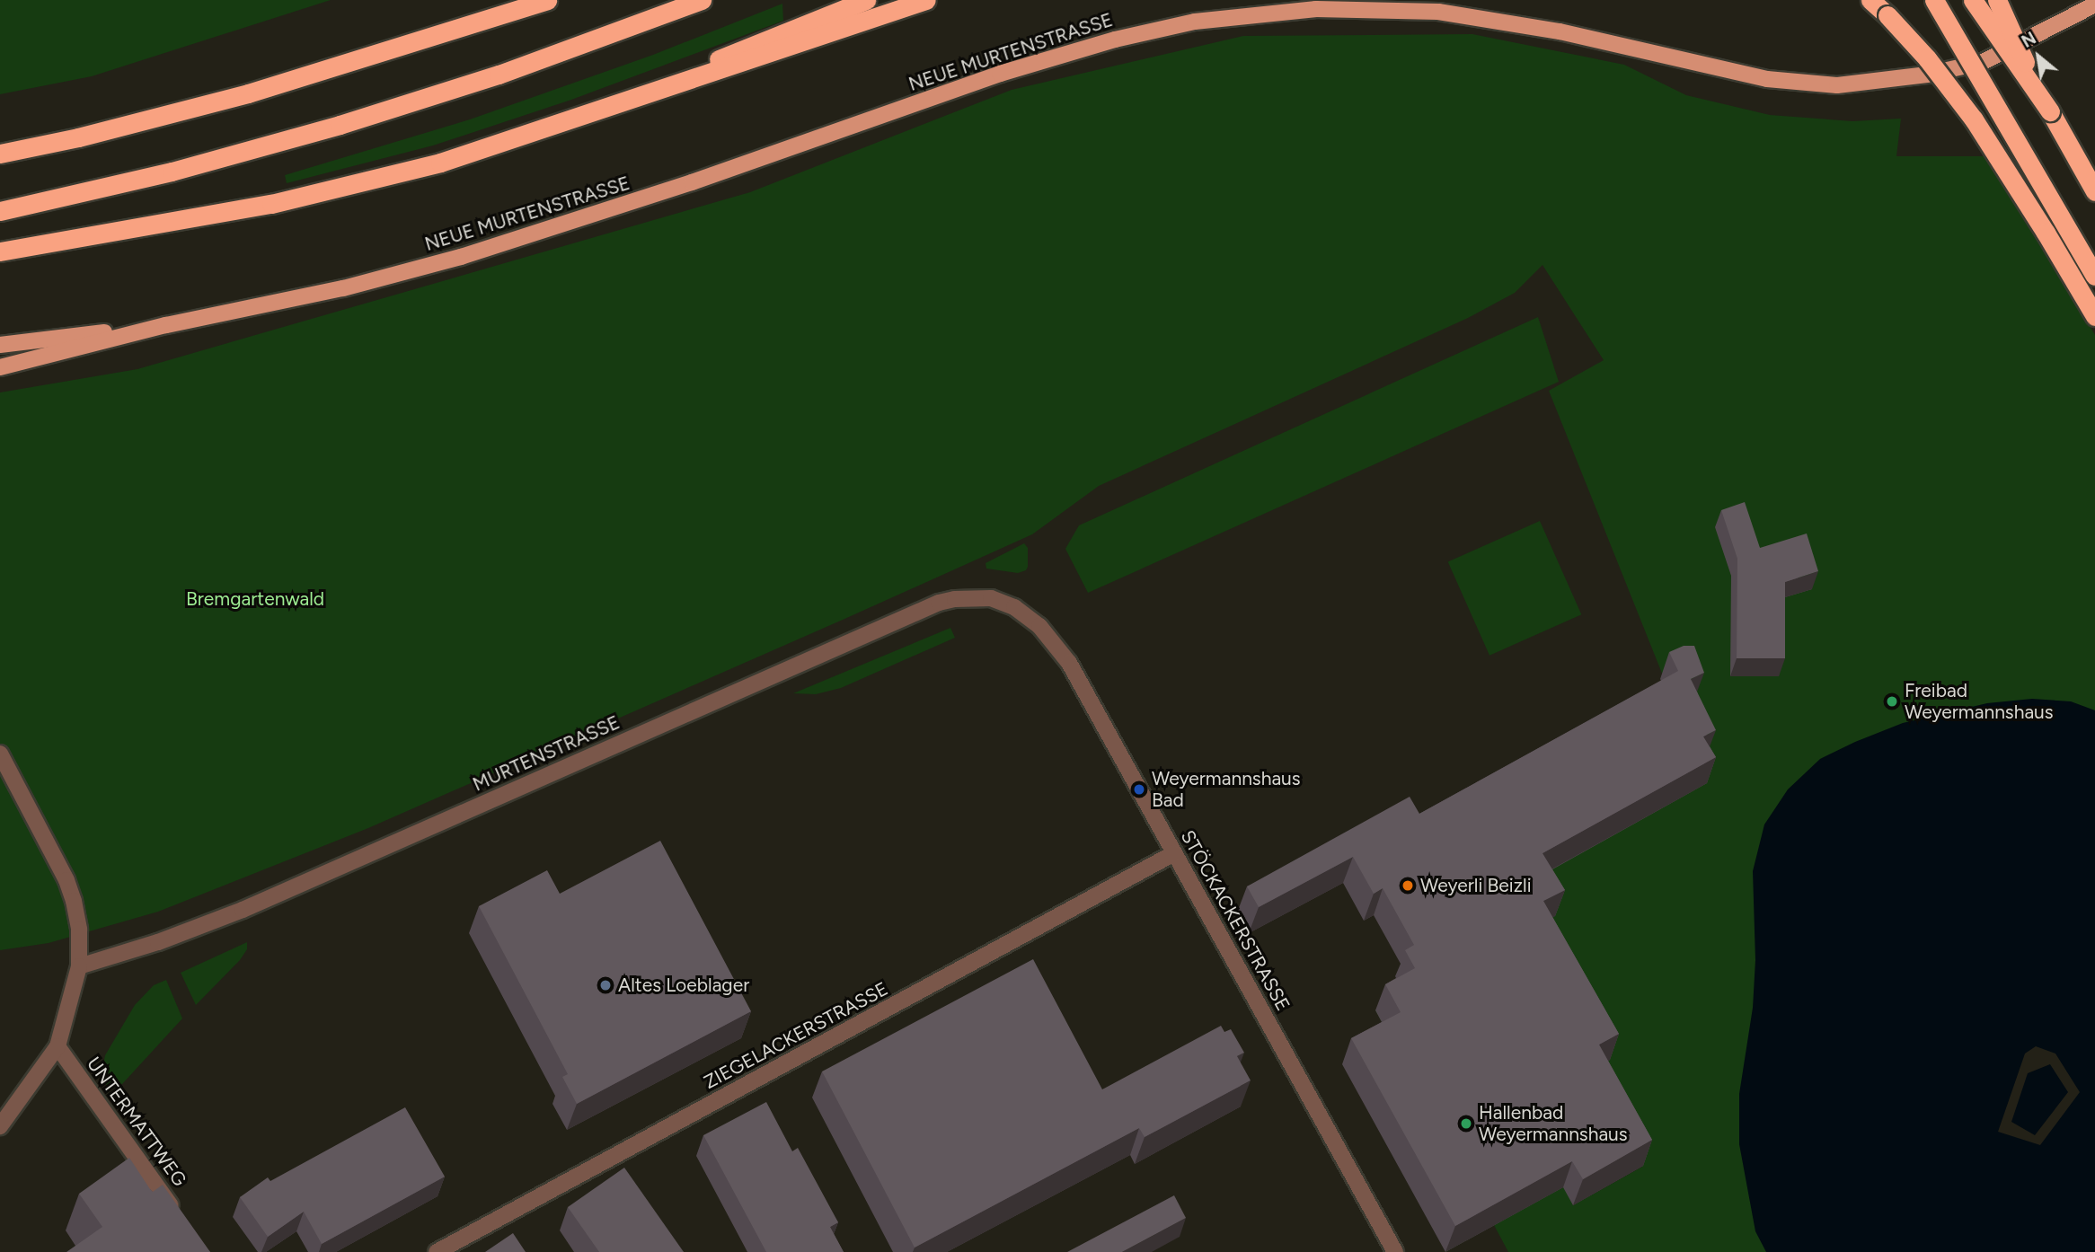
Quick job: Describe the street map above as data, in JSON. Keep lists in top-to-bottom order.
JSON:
{
  "streets": {
    "main road": ["NEUE MURTENSTRASSE"],
    "street": [
      "MURTENSTRASSE",
      "STÖCKACKERSTRASSE",
      "ZIEGELACKERSTRASSE",
      "UNTERMATTWEG"
    ]
  },
  "crossings": [
    ["MURTENSTRASSE", "STÖCKACKERSTRASSE"],
    ["STÖCKACKERSTRASSE", "ZIEGELACKERSTRASSE"]
  ],
  "parks": ["Bremgartenwald"],
  "places": [
    "Freibad Weyermannshaus",
    "Weyermannshaus Bad",
    "Weyerli Beizli",
    "Altes Loeblager",
    "Hallenbad Weyermannshaus"
  ],
  "north": "top left"
}
